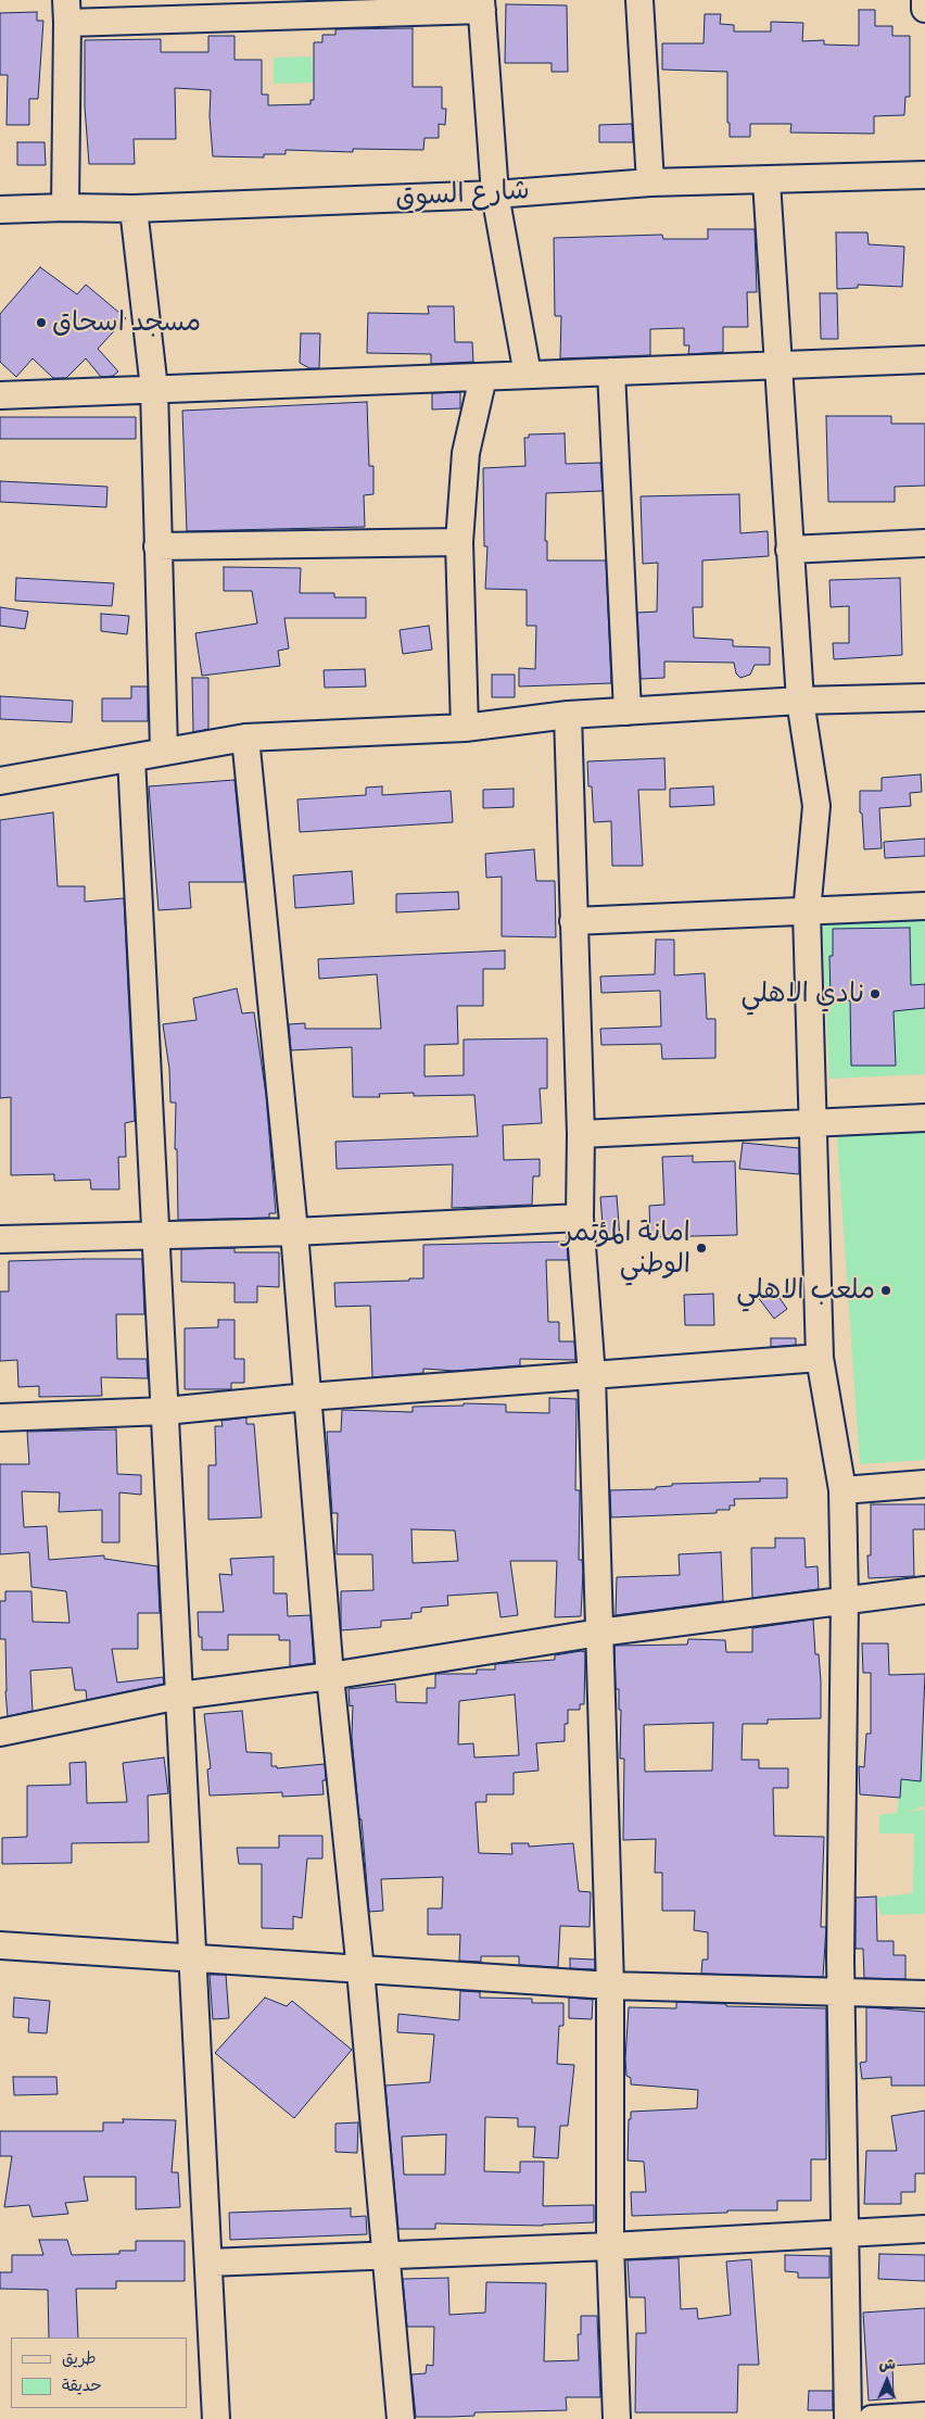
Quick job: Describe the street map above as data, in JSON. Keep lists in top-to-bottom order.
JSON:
{
  "streets": {
    "street": ["شارع السوق"]
  },
  "places": [
    "مسجد اسحاق",
    "نادي الاهلي",
    "امانة المؤتمر الوطني",
    "ملعب الاهلي"
  ],
  "legend": ["طريق", "حديقة"],
  "north": "top"
}
